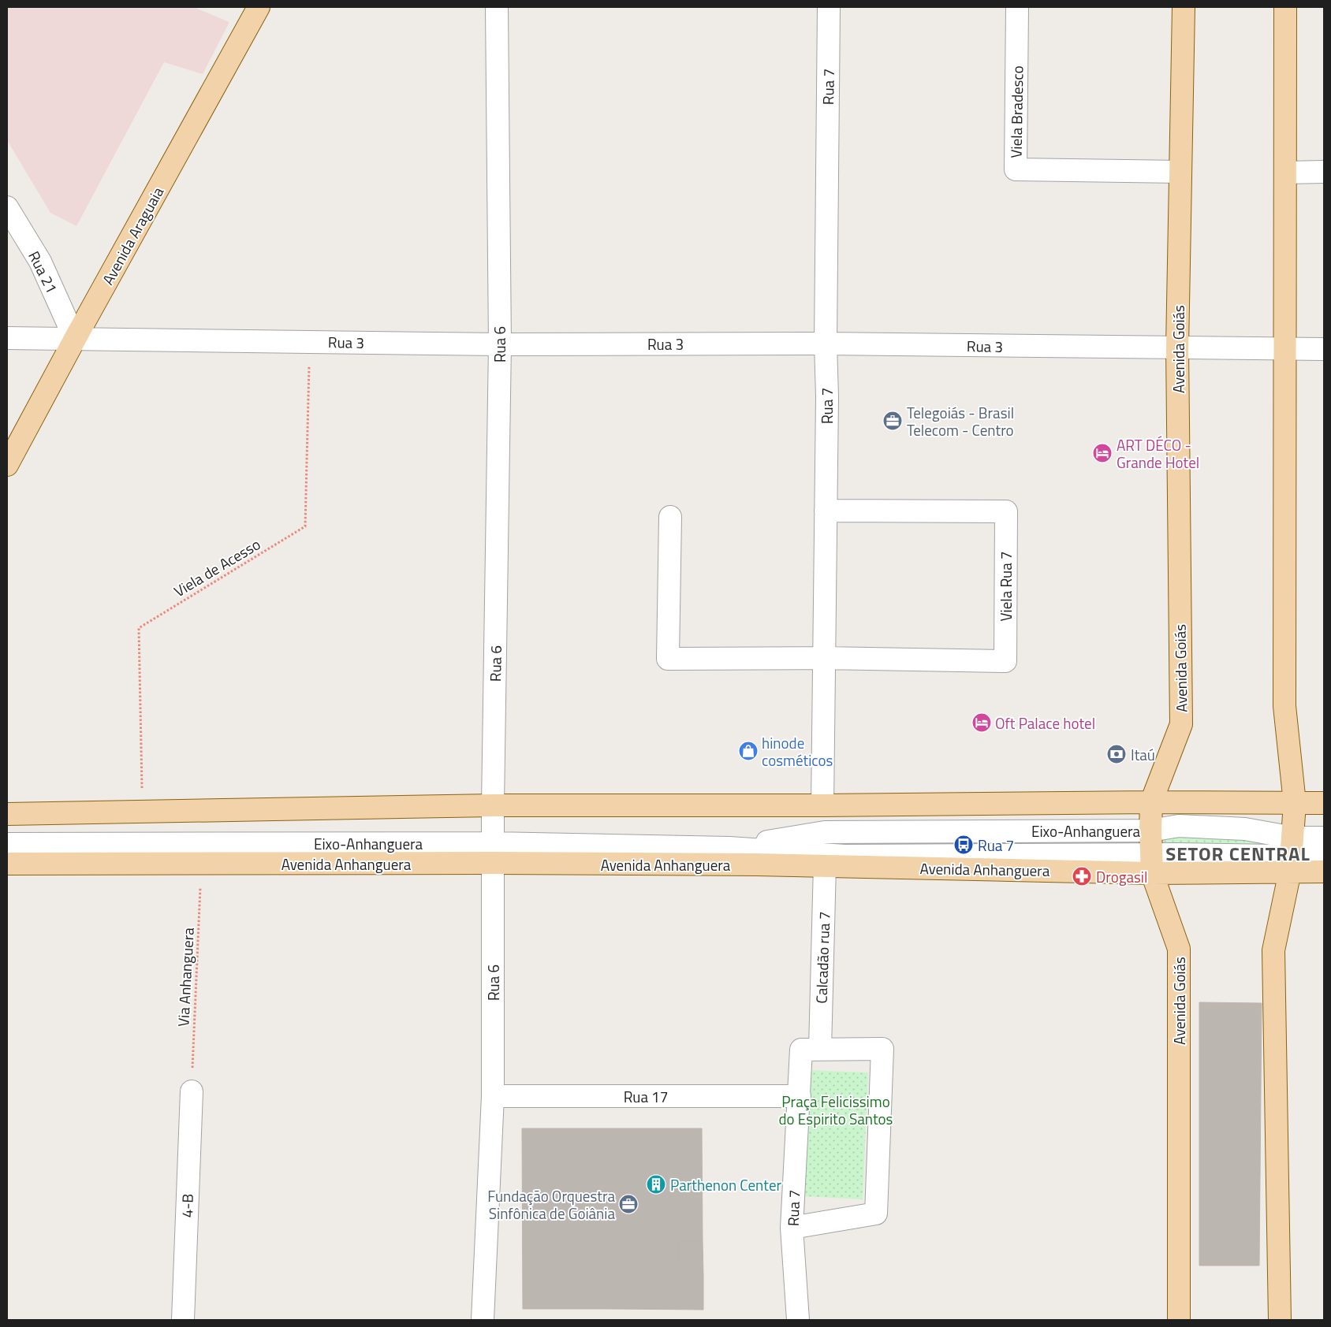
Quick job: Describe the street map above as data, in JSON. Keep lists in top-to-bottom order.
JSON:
{
  "streets": {
    "main road": ["Avenida Araguaia", "Avenida Goiás", "Avenida Anhanguera"],
    "street": [
      "Rua 7",
      "Viela Bradesco",
      "Rua 21",
      "Rua 3",
      "Rua 6",
      "Viela Rua 7",
      "Eixo-Anhanguera",
      "Calcadão rua 7",
      "Rua 17",
      "4-B"
    ],
    "path": ["Viela de Acesso", "Via Anhanguera"]
  },
  "crossings": [
    ["Rua 7", "Rua 3"],
    ["Rua 7", "Viela Rua 7"],
    ["Rua 7", "Calcadão rua 7"],
    ["Rua 7", "Rua 17"],
    ["Viela Bradesco", "Avenida Goiás"],
    ["Avenida Araguaia", "Rua 21"],
    ["Avenida Araguaia", "Rua 3"],
    ["Rua 21", "Rua 3"],
    ["Rua 3", "Rua 6"],
    ["Rua 3", "Avenida Goiás"],
    ["Rua 3", "Viela de Acesso"],
    ["Rua 6", "Eixo-Anhanguera"],
    ["Rua 6", "Avenida Anhanguera"],
    ["Rua 6", "Rua 17"],
    ["Avenida Goiás", "Eixo-Anhanguera"],
    ["Avenida Goiás", "Avenida Anhanguera"],
    ["Eixo-Anhanguera", "Avenida Anhanguera"],
    ["Avenida Anhanguera", "Calcadão rua 7"],
    ["Avenida Anhanguera", "Via Anhanguera"],
    ["Via Anhanguera", "4-B"]
  ],
  "districts": ["SETOR CENTRAL"],
  "parks": ["Praça Felicissimo do Espirito Santos"],
  "places": {
    "office": ["Telegoiás - Brasil Telecom - Centro", "Fundação Orquestra Sinfônica de Goiânia"],
    "hotel": ["ART DÉCO - Grande Hotel", "Oft Palace hotel"],
    "shop": ["hinode cosméticos"],
    "bank": ["Itaú"],
    "bus stop": ["Rua 7"],
    "pharmacy": ["Drogasil"],
    "building": ["Parthenon Center"]
  }
}
